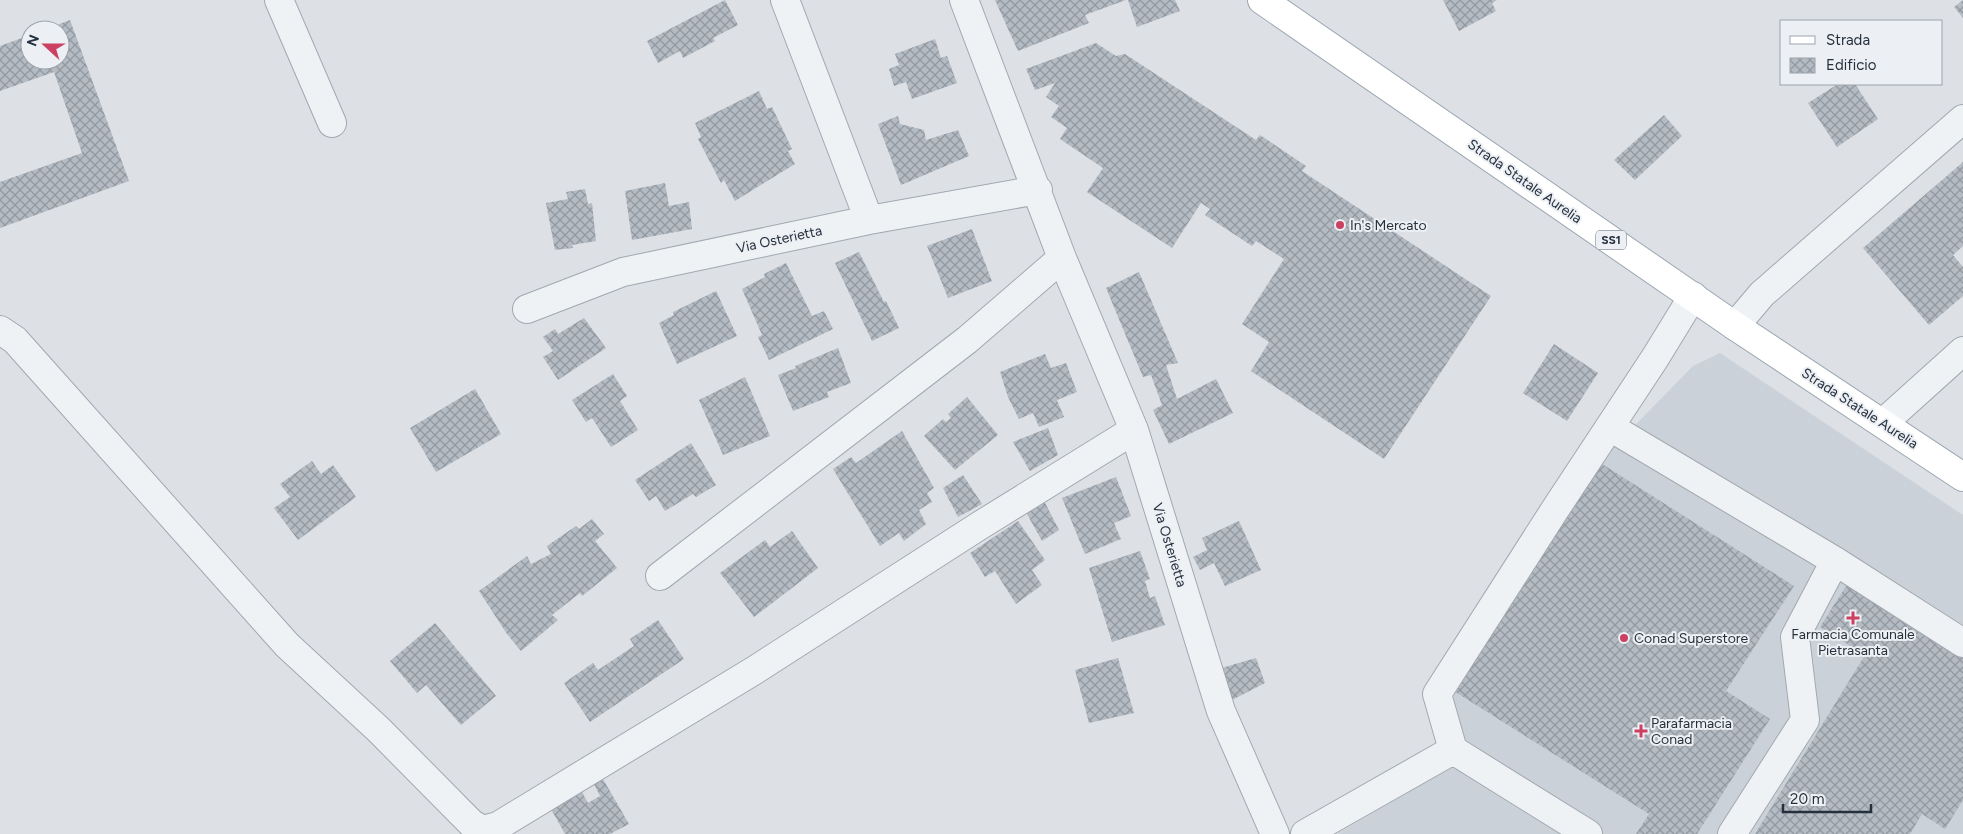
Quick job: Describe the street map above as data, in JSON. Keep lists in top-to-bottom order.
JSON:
{
  "streets": {
    "main road": ["Strada Statale Aurelia", "SS1"],
    "street": ["Via Osterietta"]
  },
  "places": {
    "other": ["In's Mercato", "Conad Superstore"],
    "health": ["Farmacia Comunale Pietrasanta", "Parafarmacia Conad"]
  },
  "legend": ["Strada", "Edificio"],
  "scale_bar": "20 m",
  "north": "left"
}
